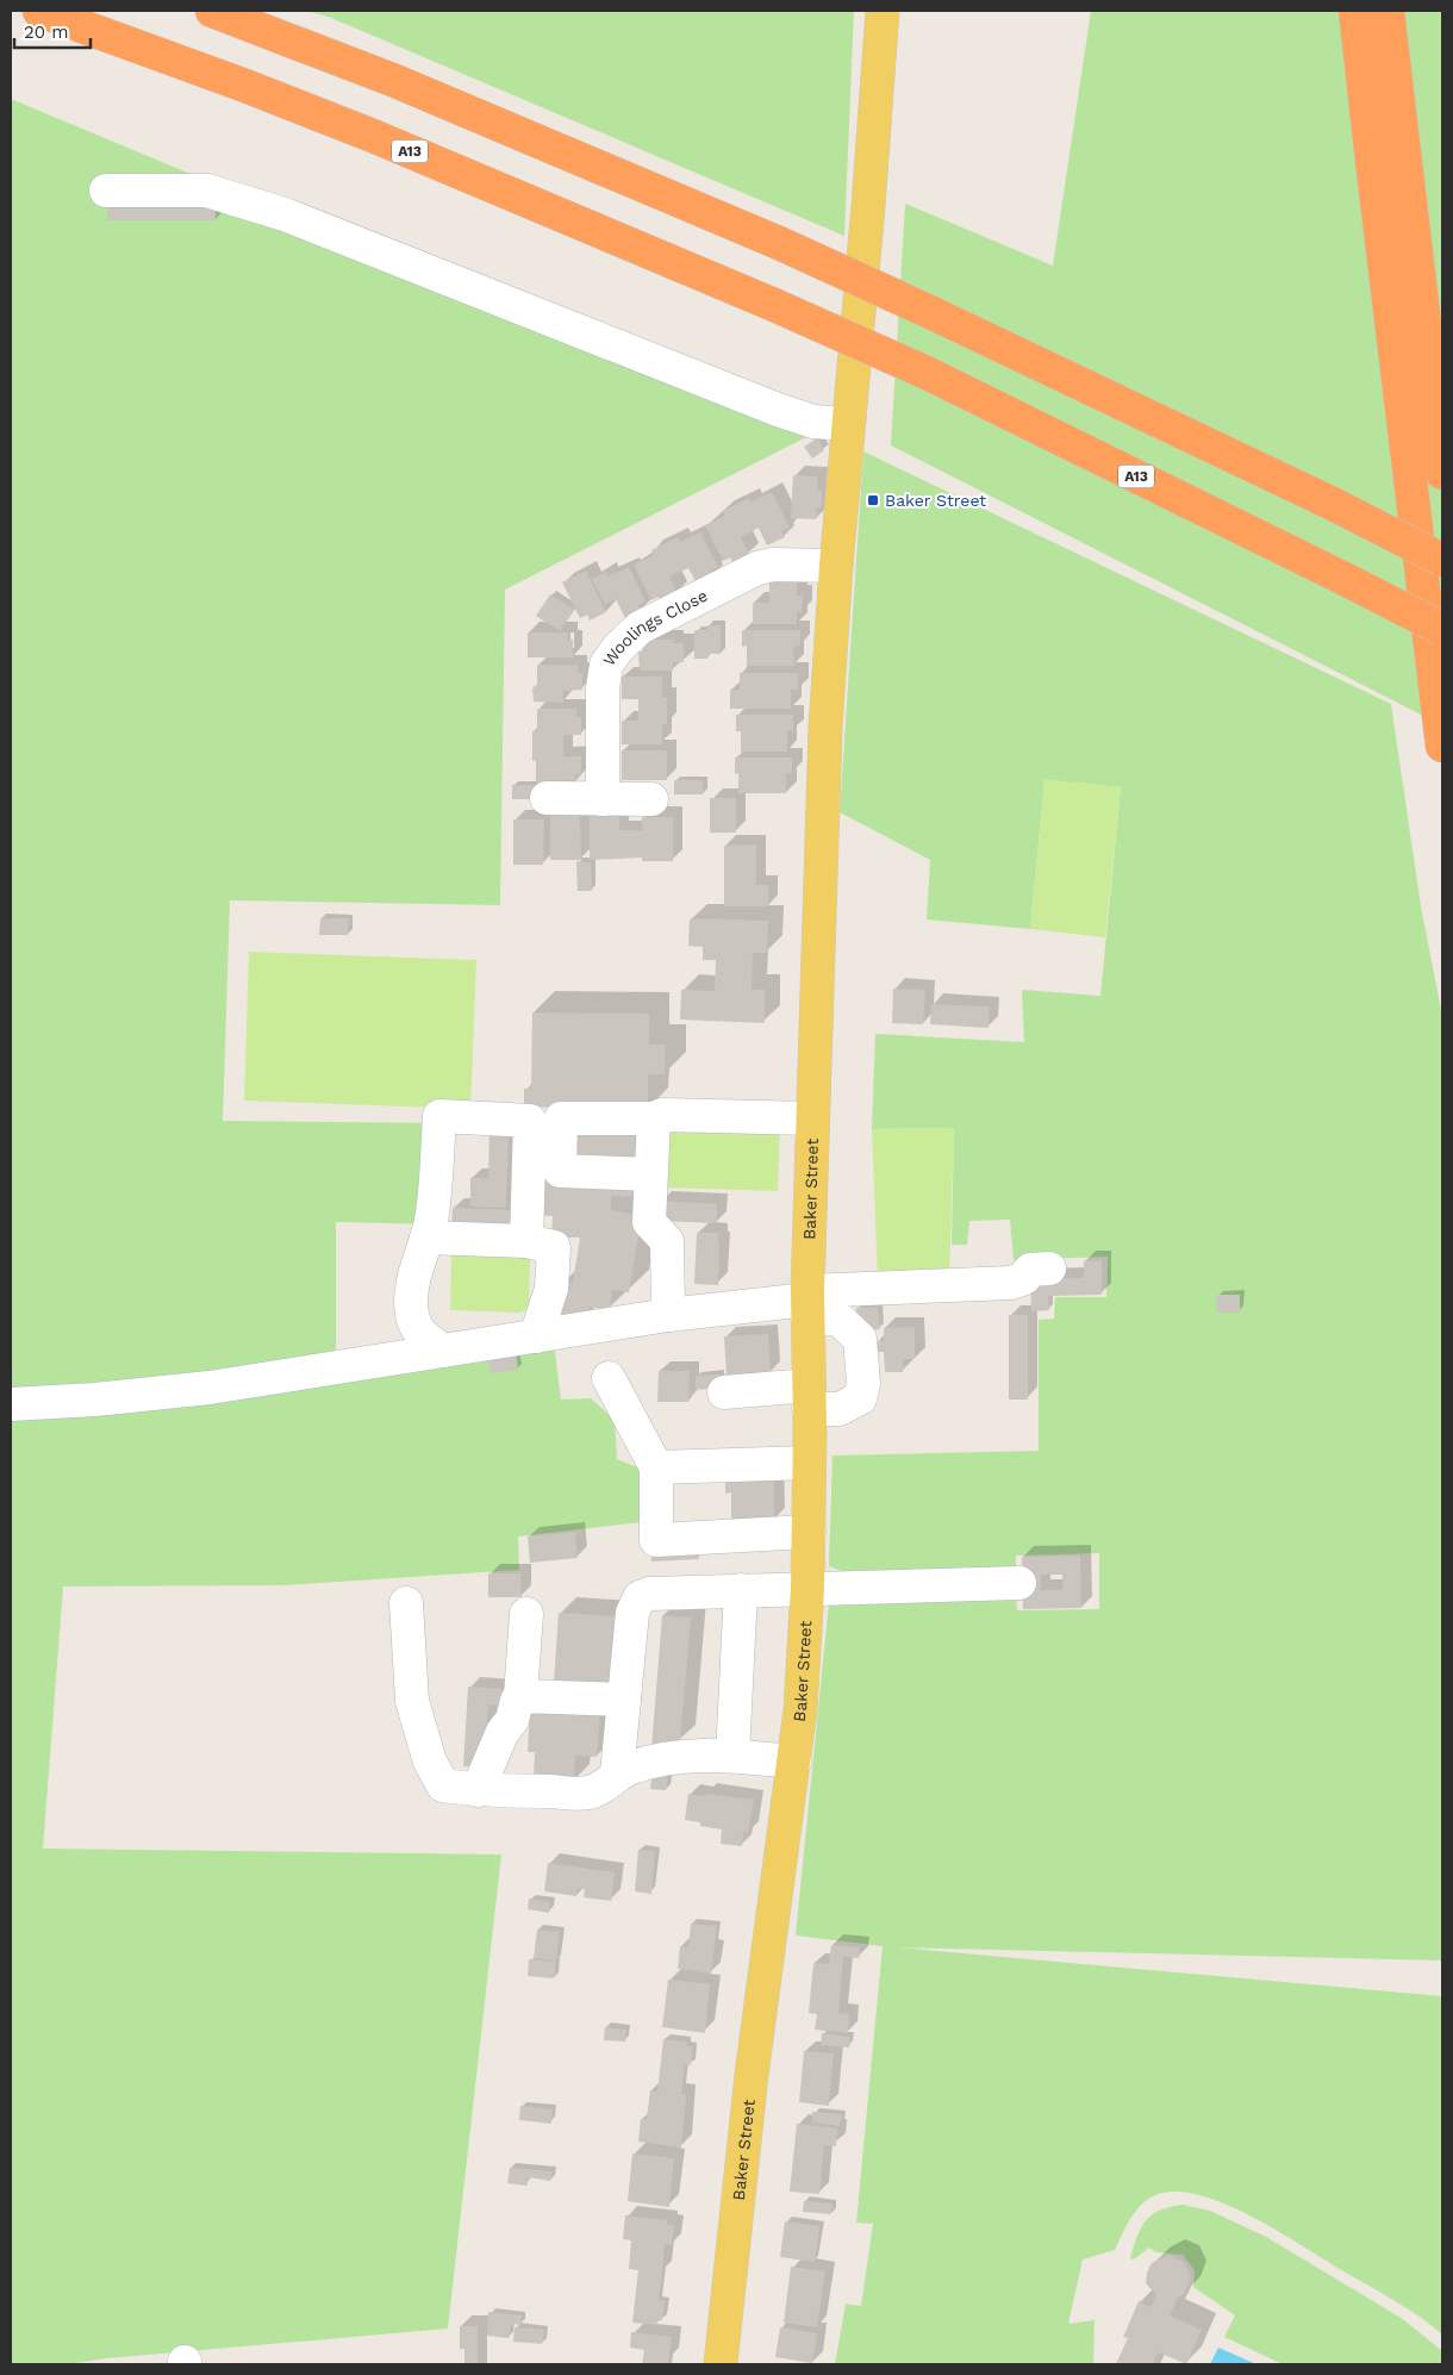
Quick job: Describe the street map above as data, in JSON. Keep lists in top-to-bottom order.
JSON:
{
  "streets": {
    "highway": ["A13"],
    "main road": ["Baker Street"],
    "street": ["Woolings Close"]
  },
  "crossings": [
    ["Woolings Close", "Baker Street"]
  ],
  "places": {
    "transit": ["Baker Street"]
  },
  "scale_bar": "20 m"
}
